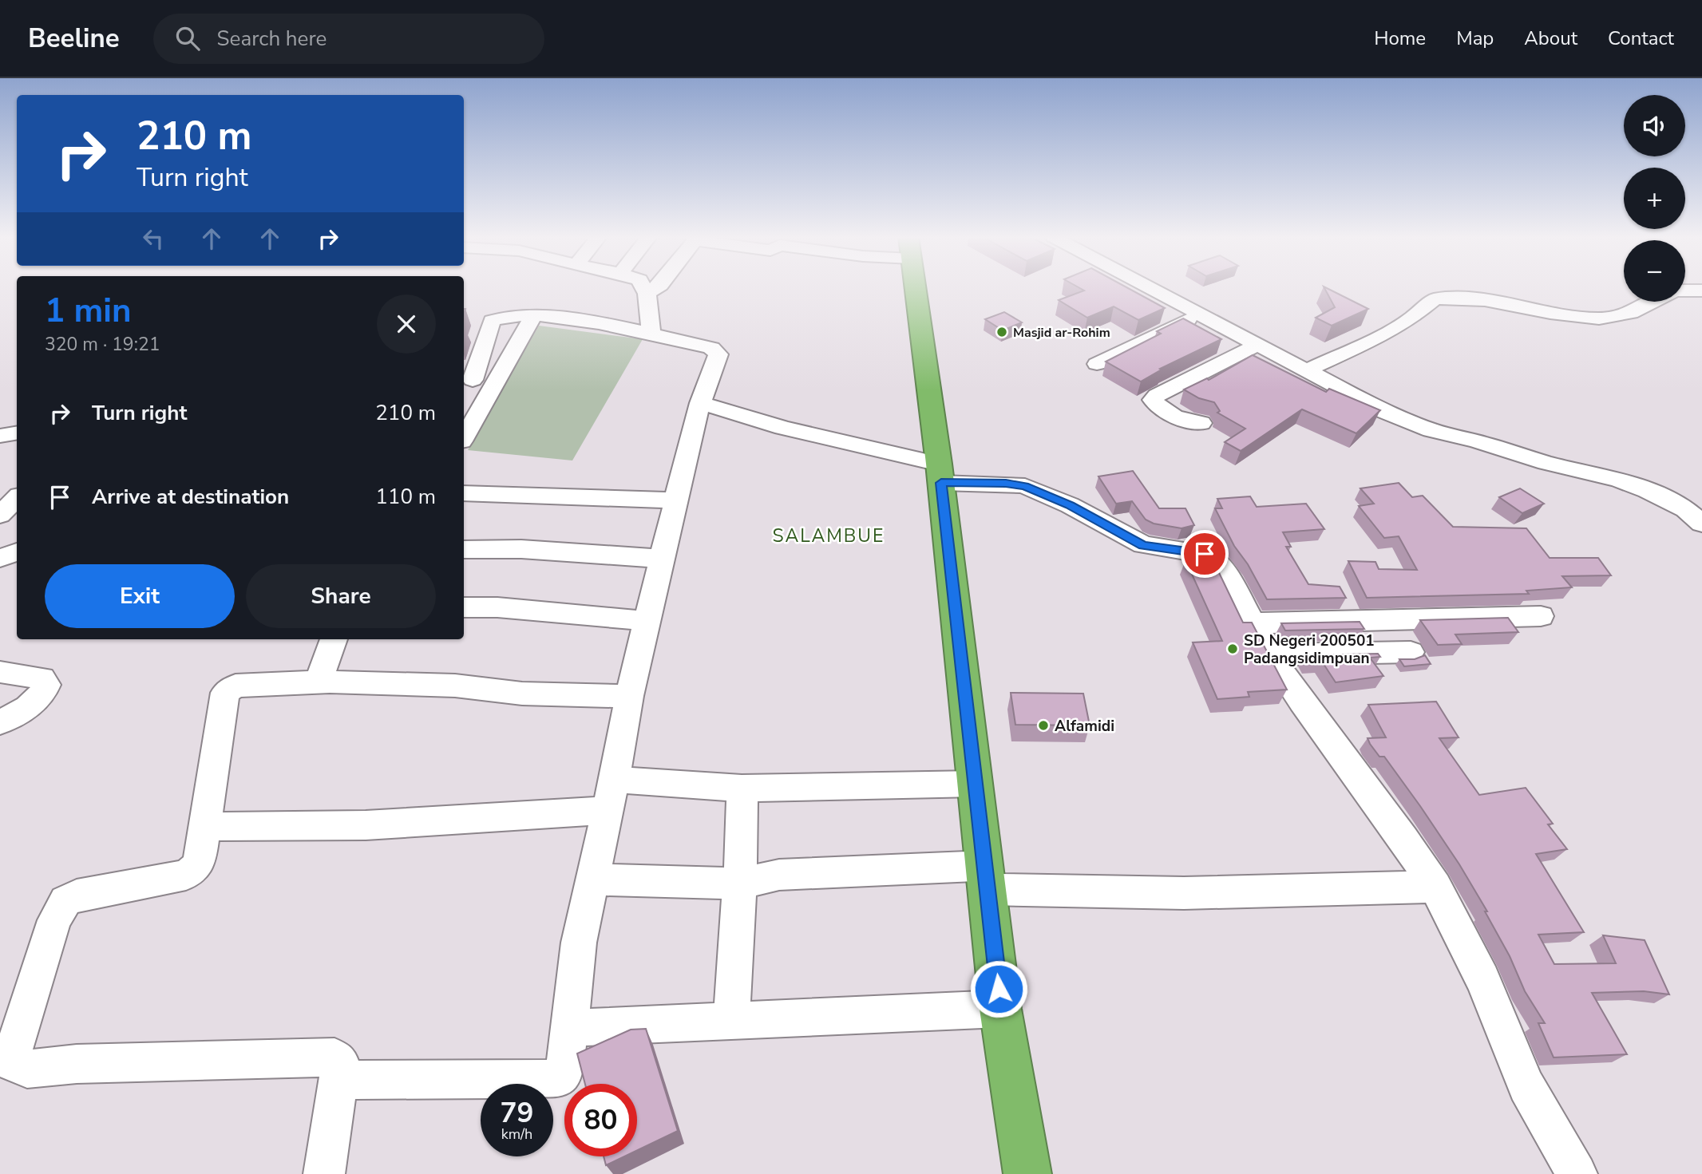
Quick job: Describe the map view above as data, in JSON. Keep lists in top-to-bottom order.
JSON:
{
  "districts": ["SALAMBUE"],
  "places": ["Masjid ar-Rohim", "SD Negeri 200501 Padangsidimpuan", "Alfamidi"],
  "page": {
    "header": "Beeline",
    "search": "Search here",
    "nav": [
      "Home",
      "Map",
      "About",
      "Contact"
    ],
    "map_buttons": ["+", "−"],
    "turn": ["210 m", "Turn right"],
    "heading": ["1 min", "320 m · 19:21"],
    "list": [
      {
        "name": "Turn right",
        "value": "210 m"
      },
      {
        "name": "Arrive at destination",
        "value": "110 m"
      }
    ],
    "buttons": ["Exit", "Share"],
    "speed": "79 km/h",
    "limit": "80"
  }
}
